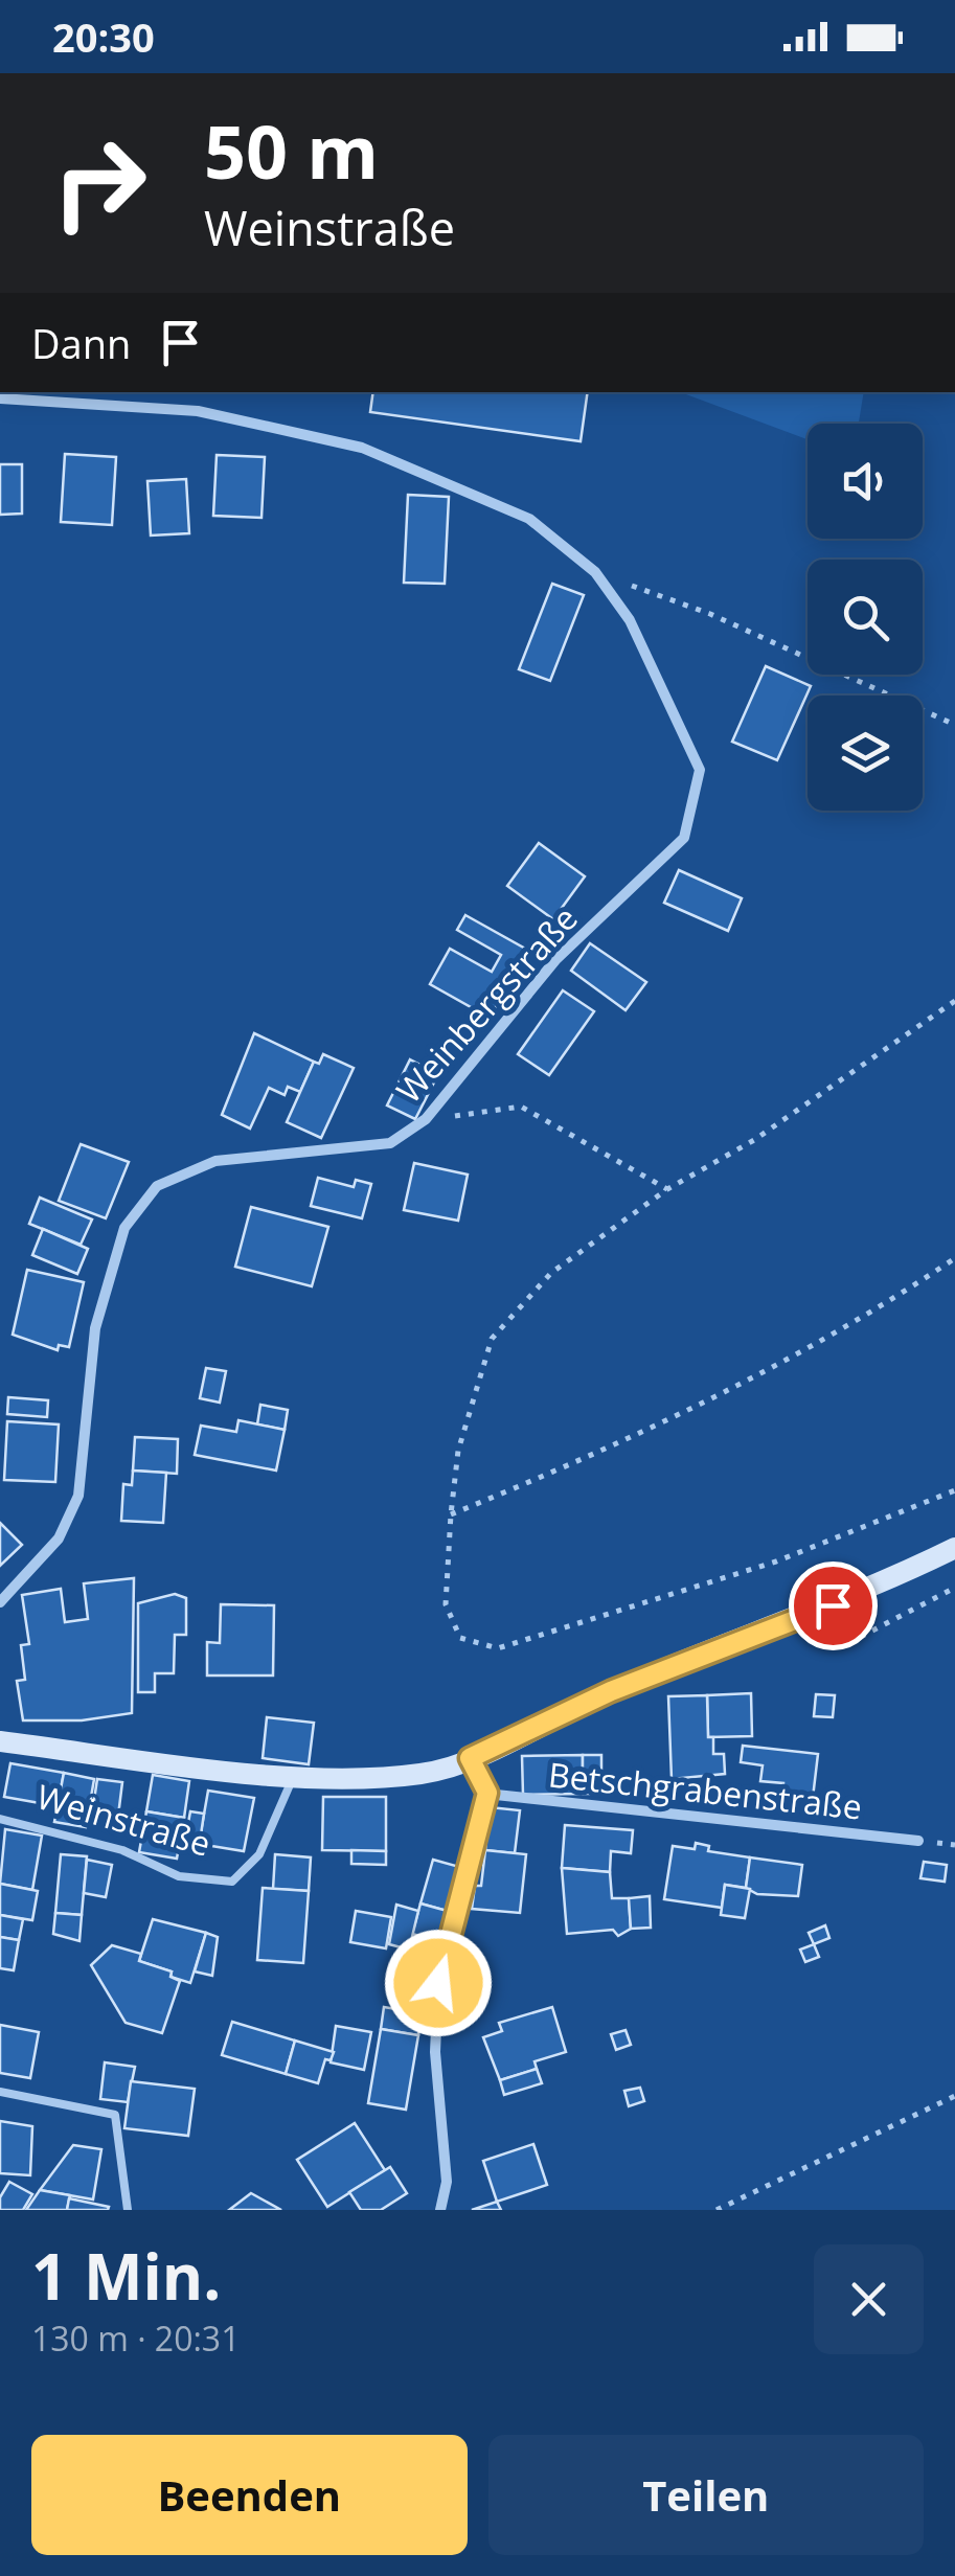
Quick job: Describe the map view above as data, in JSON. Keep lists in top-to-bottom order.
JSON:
{
  "streets": {
    "main road": ["Weinstraße"],
    "street": ["Weinbergstraße", "Betschgrabenstraße"]
  },
  "page": {
    "status": "20:30",
    "turn": ["50 m", "Weinstraße"],
    "then": "Dann",
    "heading": ["1 Min.", "130 m · 20:31"],
    "buttons": ["Beenden", "Teilen"]
  }
}
